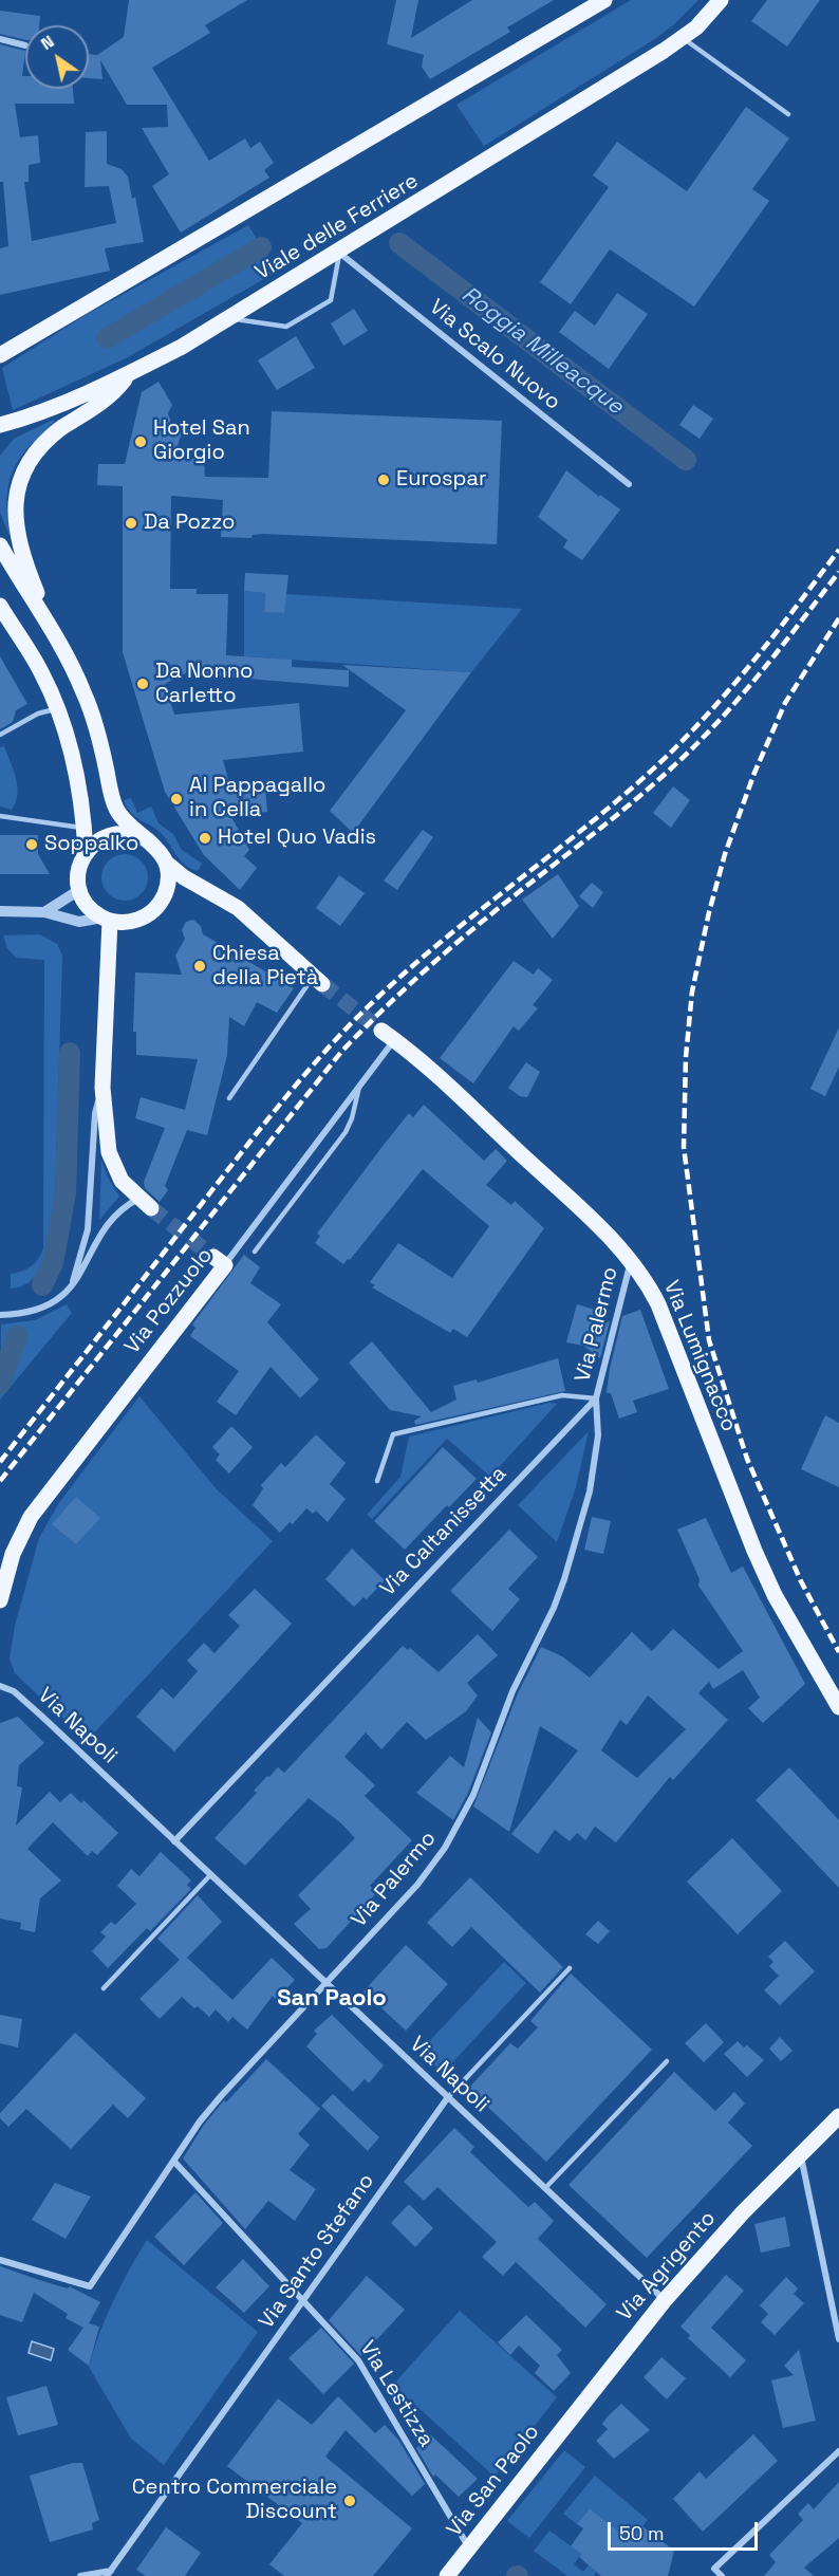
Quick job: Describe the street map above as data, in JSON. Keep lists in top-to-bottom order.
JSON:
{
  "streets": {
    "main road": [
      "Viale delle Ferriere",
      "Via Pozzuolo",
      "Via Lumignacco",
      "Via Agrigento",
      "Via San Paolo"
    ],
    "street": [
      "Via Scalo Nuovo",
      "Via Palermo",
      "Via Caltanissetta",
      "Via Napoli",
      "Via Santo Stefano",
      "Via Lestizza"
    ]
  },
  "crossings": [
    ["Viale delle Ferriere", "Via Scalo Nuovo"],
    ["Via Pozzuolo", "Via Lumignacco"],
    ["Via Palermo", "Via Lumignacco"],
    ["Via Palermo", "Via Caltanissetta"],
    ["Via Palermo", "Via Napoli"],
    ["Via Palermo", "Via Lestizza"],
    ["Via Caltanissetta", "Via Napoli"],
    ["Via Napoli", "Via Santo Stefano"],
    ["Via Napoli", "Via Agrigento"],
    ["Via Santo Stefano", "Via Lestizza"],
    ["Via Agrigento", "Via San Paolo"],
    ["Via Lestizza", "Via San Paolo"]
  ],
  "districts": ["San Paolo"],
  "water": ["Roggia Milleacque"],
  "places": [
    "Hotel San Giorgio",
    "Eurospar",
    "Da Pozzo",
    "Da Nonno Carletto",
    "Al Pappagallo in Cella",
    "Hotel Quo Vadis",
    "Soppalko",
    "Chiesa della Pietà",
    "Centro Commerciale Discount"
  ],
  "scale_bar": "50 m",
  "north": "top left"
}
